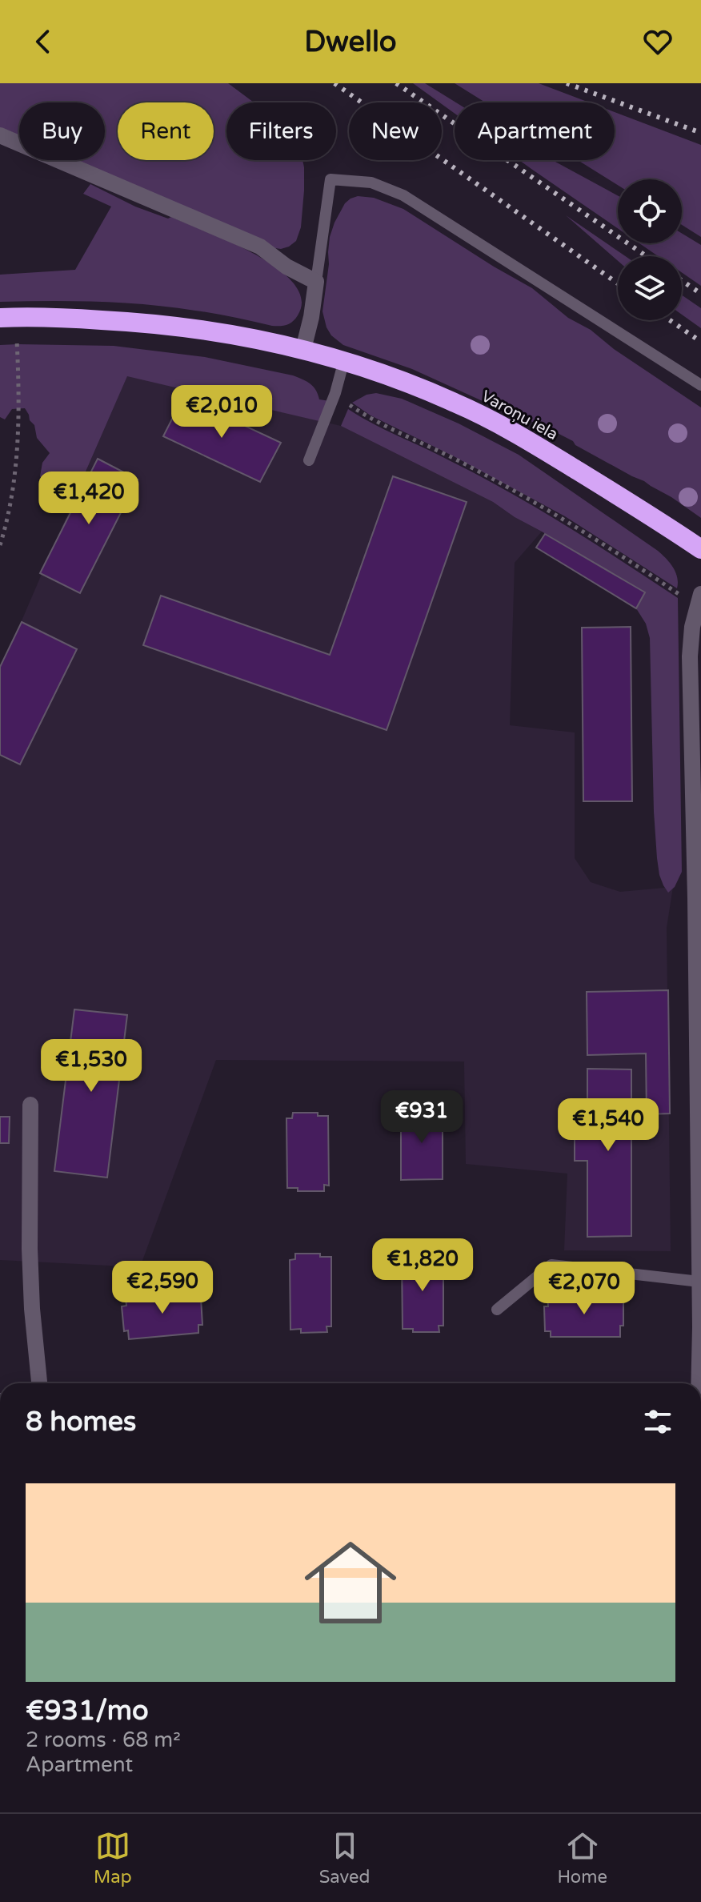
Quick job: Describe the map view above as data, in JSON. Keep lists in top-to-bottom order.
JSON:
{
  "streets": {
    "highway": ["Varoņu iela"]
  },
  "page": {
    "header": "Dwello",
    "chip": [
      "Buy",
      "Rent",
      "Filters",
      "New",
      "Apartment"
    ],
    "price": [
      "€2,010",
      "€1,420",
      "€1,530",
      "€931",
      "€1,540",
      "€1,820",
      "€2,590",
      "€2,070"
    ],
    "heading": "8 homes",
    "list": [
      {
        "name": "€931/mo",
        "note": "2 rooms · 68 m² · Apartment"
      }
    ],
    "tabs": ["Map", "Saved", "Home"]
  }
}
